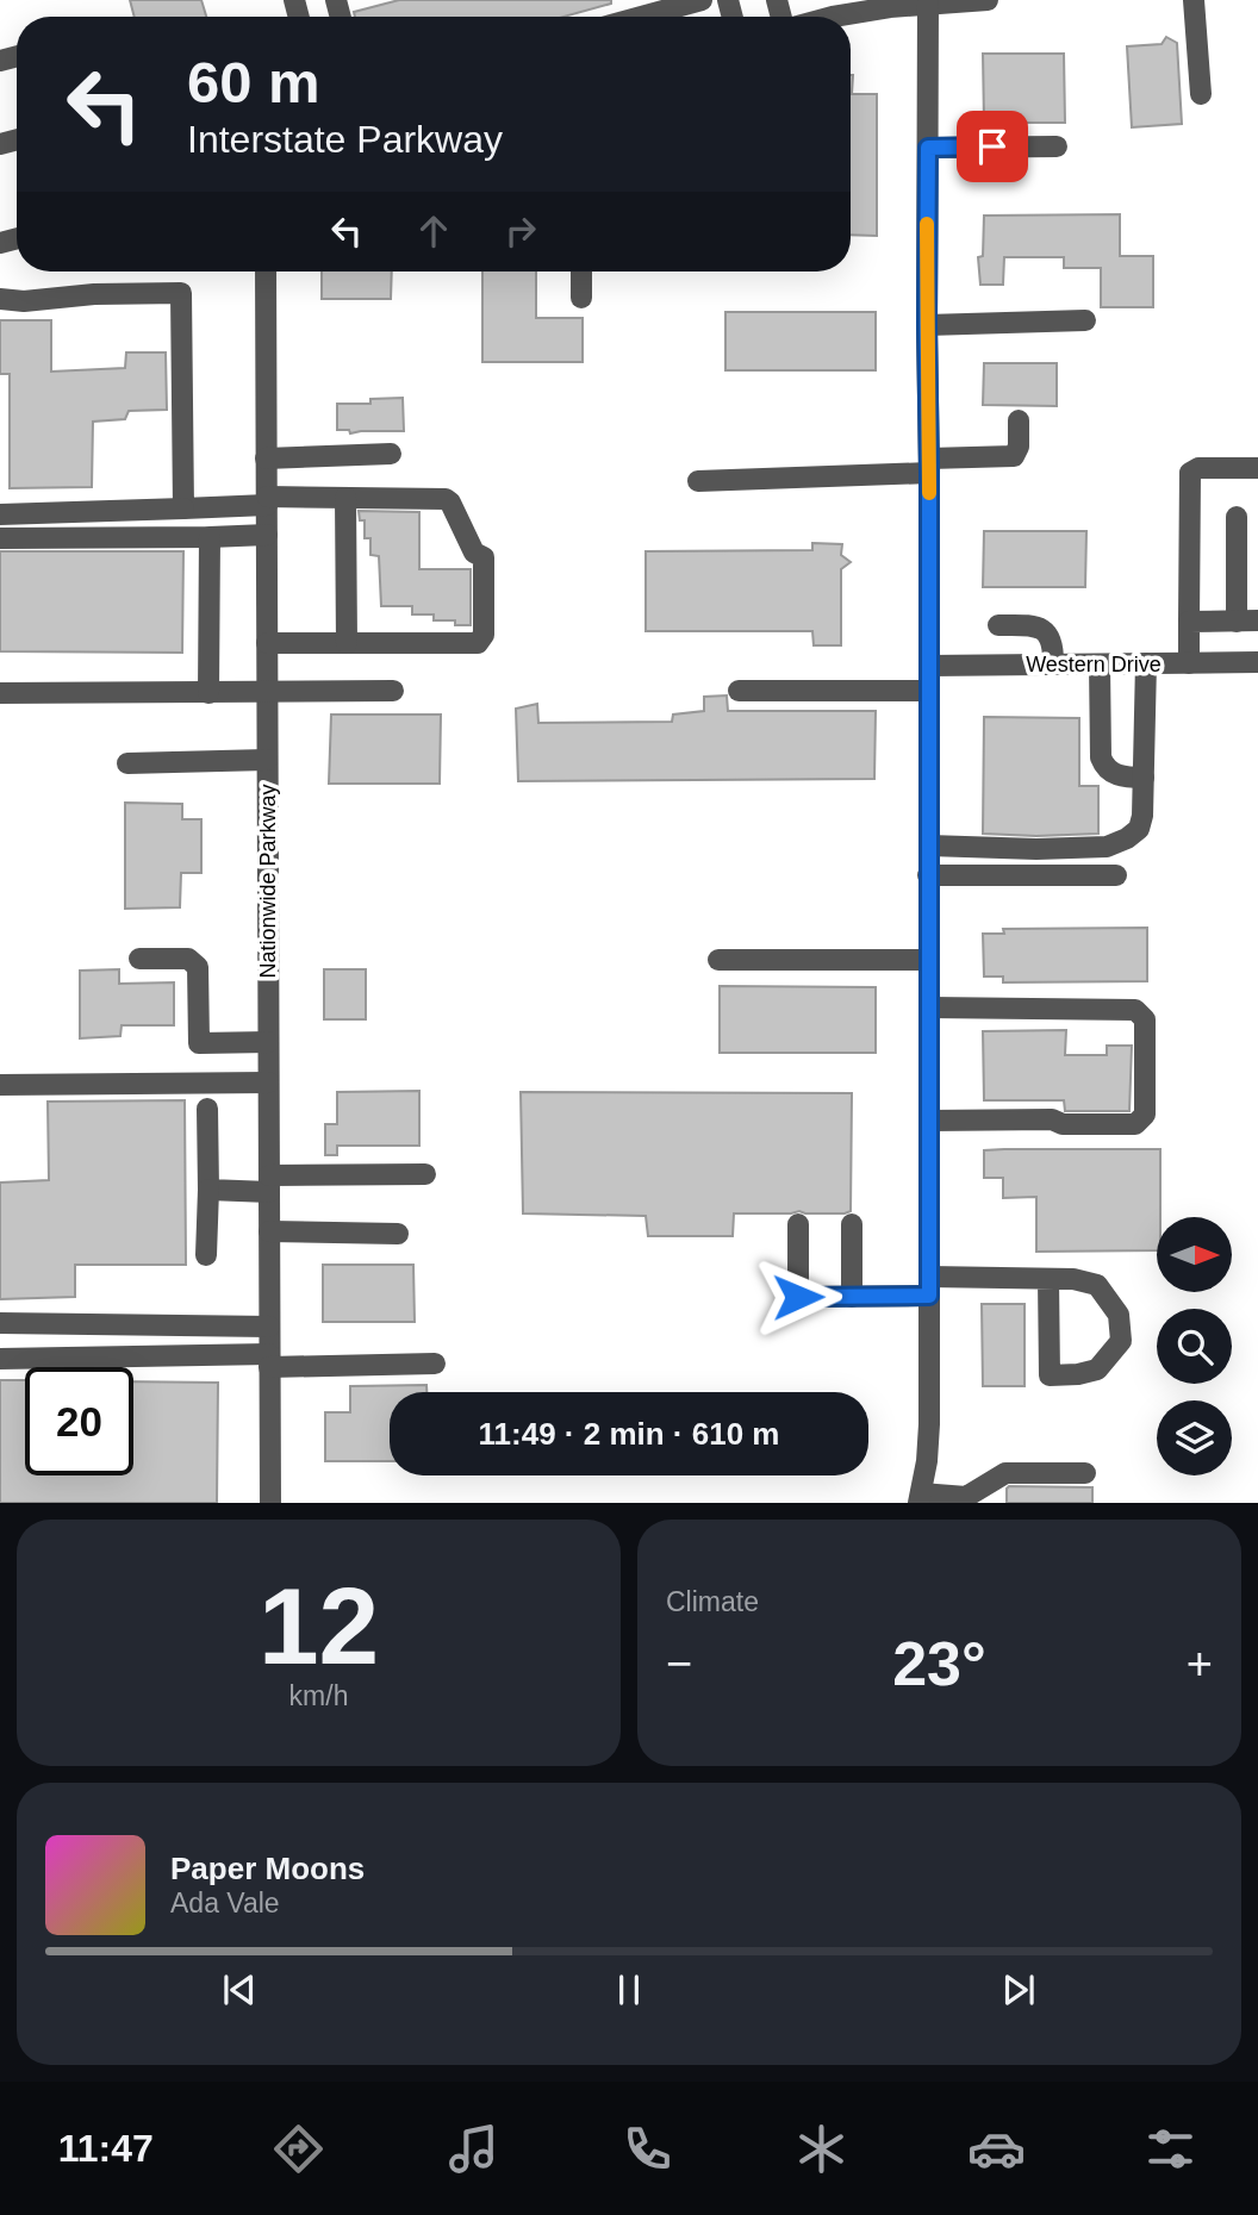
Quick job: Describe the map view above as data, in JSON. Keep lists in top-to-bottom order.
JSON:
{
  "streets": {
    "street": ["Western Drive", "Nationwide Parkway"]
  },
  "north": "right",
  "page": {
    "turn": ["60 m", "Interstate Parkway"],
    "limit": "20",
    "trip": "11:49 · 2 min · 610 m",
    "tile": [
      ["12", "km/h"],
      "Climate"
    ],
    "heat": ["−", "23°", "+"],
    "song": ["Paper Moons", "Ada Vale"],
    "tabs": "11:47"
  }
}
